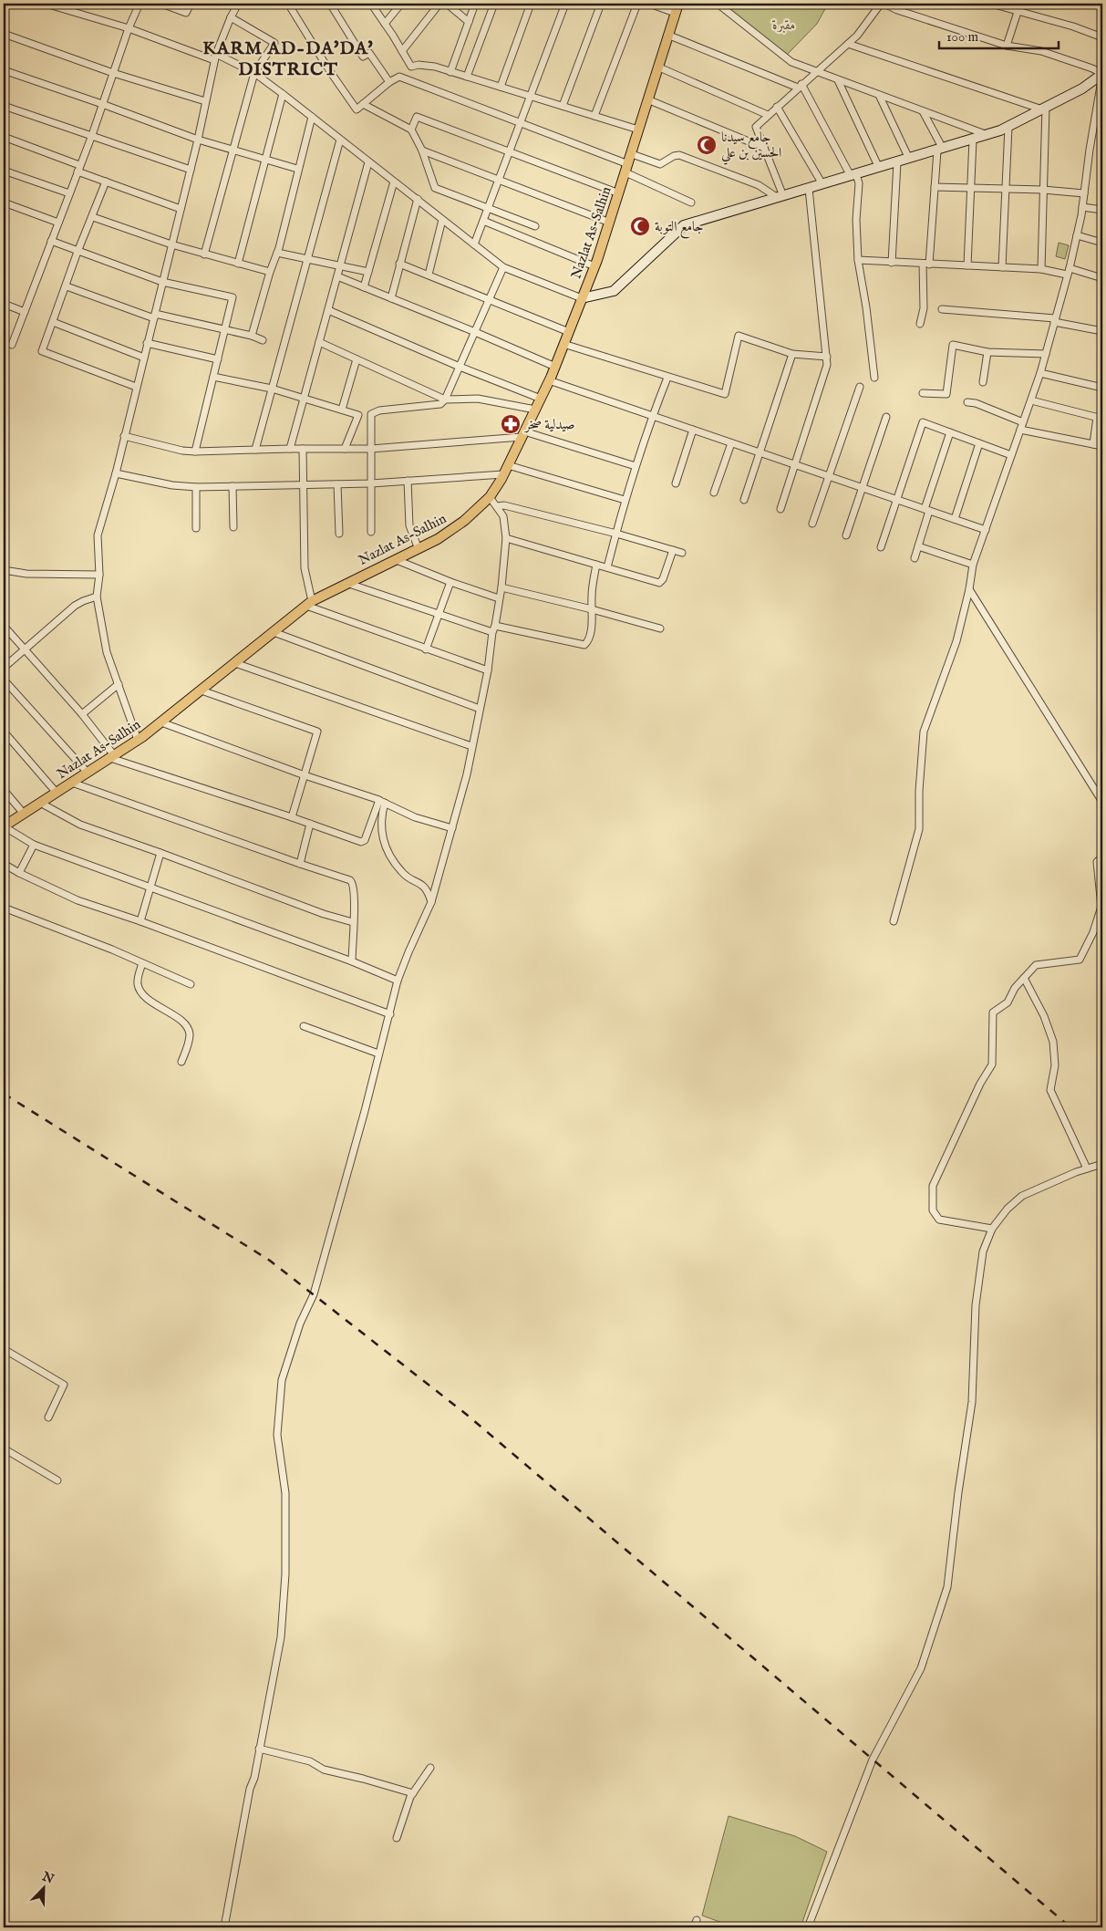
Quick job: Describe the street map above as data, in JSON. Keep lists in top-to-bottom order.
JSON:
{
  "streets": {
    "main road": ["Nazlat As-Salhin"]
  },
  "districts": ["KARM AD-DA'DA' DISTRICT"],
  "parks": ["مقبرة"],
  "places": {
    "mosque": ["جامع سيدنا الحسين بن علي", "جامع التوبة"],
    "pharmacy": ["صيدلية صخر"]
  },
  "scale_bar": "100 m",
  "north": "top right"
}
